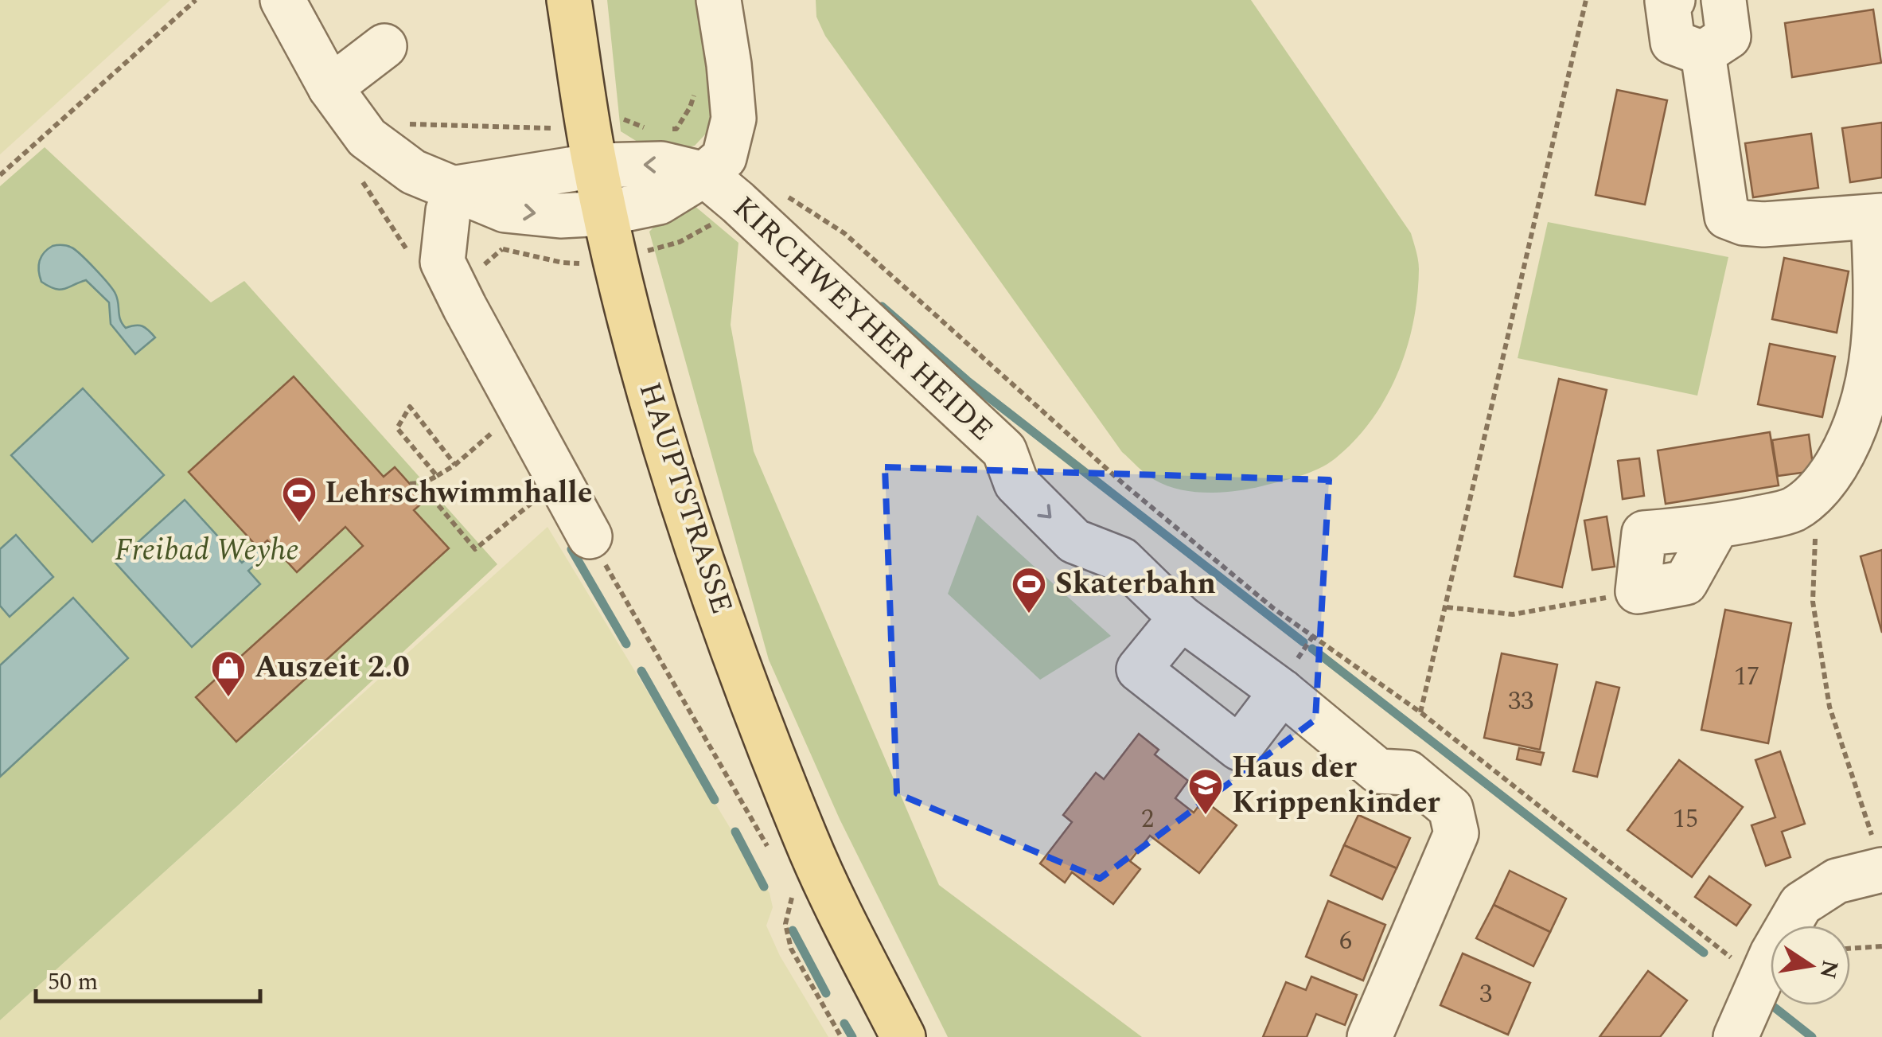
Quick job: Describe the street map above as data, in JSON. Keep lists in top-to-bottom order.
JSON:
{
  "streets": {
    "main road": ["HAUPTSTRASSE"],
    "street": ["KIRCHWEYHER HEIDE"]
  },
  "one_way": ["KIRCHWEYHER HEIDE"],
  "parks": ["Freibad Weyhe"],
  "places": {
    "sports": ["Lehrschwimmhalle", "Skaterbahn"],
    "shop": ["Auszeit 2.0"],
    "school or university": ["Haus der Krippenkinder"]
  },
  "house_numbers": [
    "17",
    "33",
    "2",
    "15",
    "6",
    "3"
  ],
  "scale_bar": "50 m",
  "north": "right"
}
